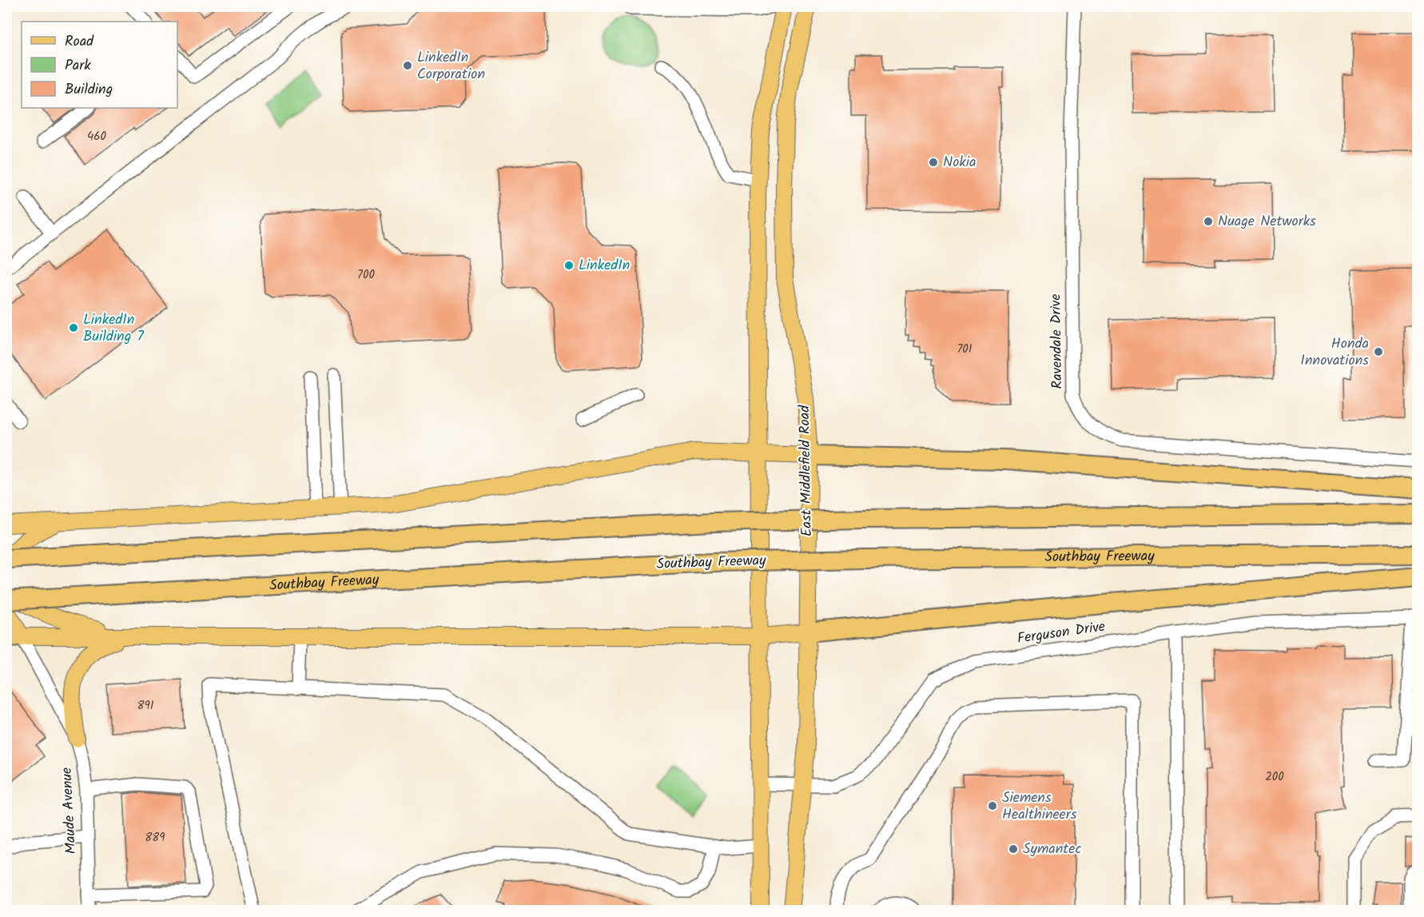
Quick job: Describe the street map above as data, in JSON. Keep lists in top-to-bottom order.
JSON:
{
  "streets": {
    "highway": ["Southbay Freeway"],
    "main road": ["East Middlefield Road"],
    "street": ["Ravendale Drive", "Ferguson Drive", "Maude Avenue"]
  },
  "crossings": [
    ["East Middlefield Road", "Ferguson Drive"]
  ],
  "places": [
    "LinkedIn Corporation",
    "Nokia",
    "Nuage Networks",
    "LinkedIn",
    "LinkedIn Building 7",
    "Honda Innovations",
    "Siemens Healthineers",
    "Symantec"
  ],
  "house_numbers": [
    "460",
    "700",
    "701",
    "891",
    "200",
    "889"
  ],
  "legend": ["Road", "Park", "Building"]
}
